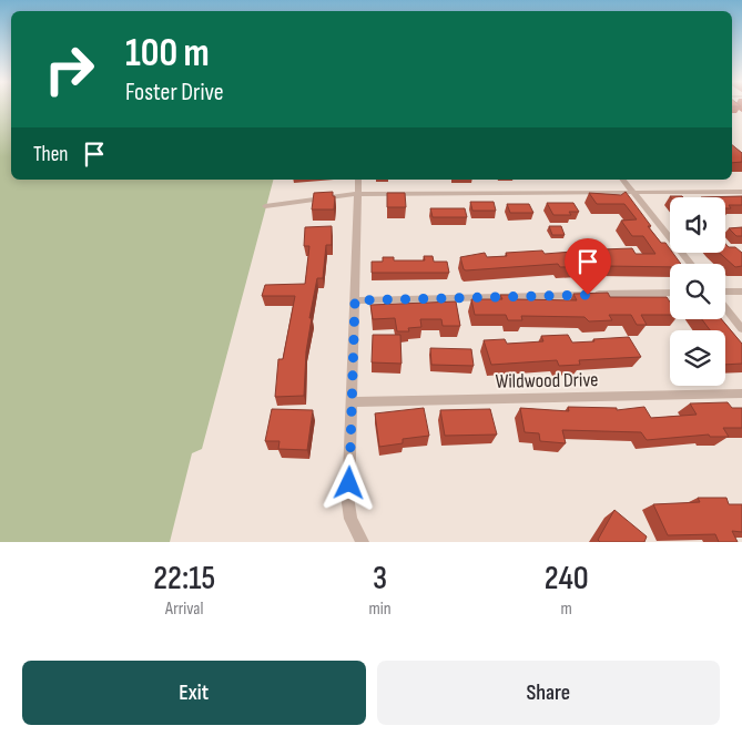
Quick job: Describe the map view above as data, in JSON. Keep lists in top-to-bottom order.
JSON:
{
  "streets": {
    "street": ["Wildwood Drive"]
  },
  "page": {
    "turn": ["100 m", "Foster Drive"],
    "then": "Then",
    "eta": [
      "22:15",
      "Arrival",
      "3",
      "min",
      "240",
      "m"
    ],
    "buttons": ["Exit", "Share"]
  }
}
